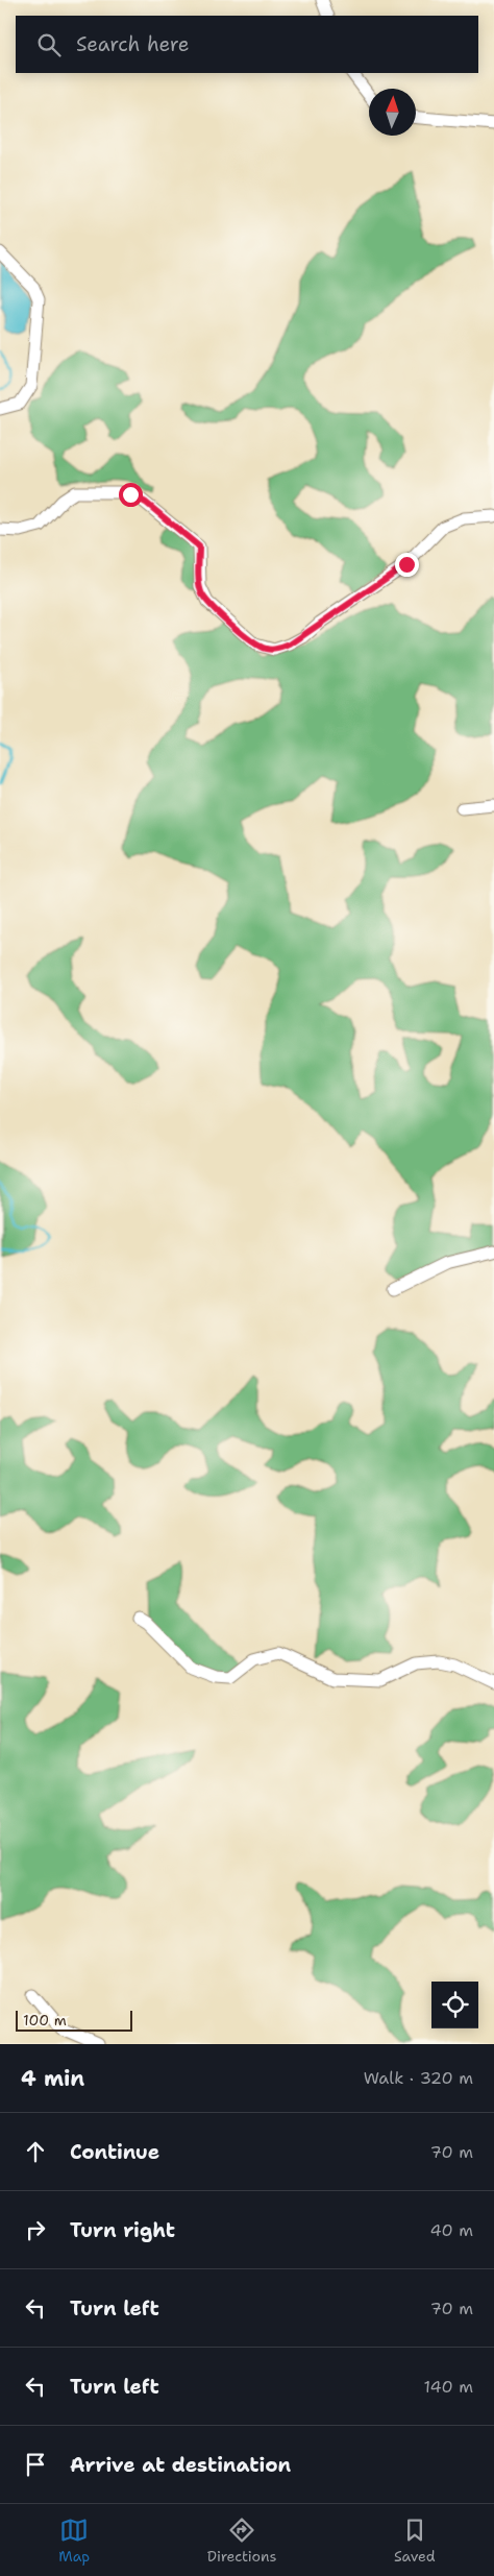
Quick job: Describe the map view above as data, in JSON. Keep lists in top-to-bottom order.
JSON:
{
  "scale_bar": "100 m",
  "north": "top",
  "page": {
    "search": "Search here",
    "scale": "100 m",
    "heading": ["4 min", "Walk · 320 m"],
    "list": [
      ["Continue", "70 m"],
      ["Turn right", "40 m"],
      ["Turn left", "70 m"],
      ["Turn left", "140 m"],
      "Arrive at destination"
    ],
    "nav": ["Map", "Directions", "Saved"]
  }
}
